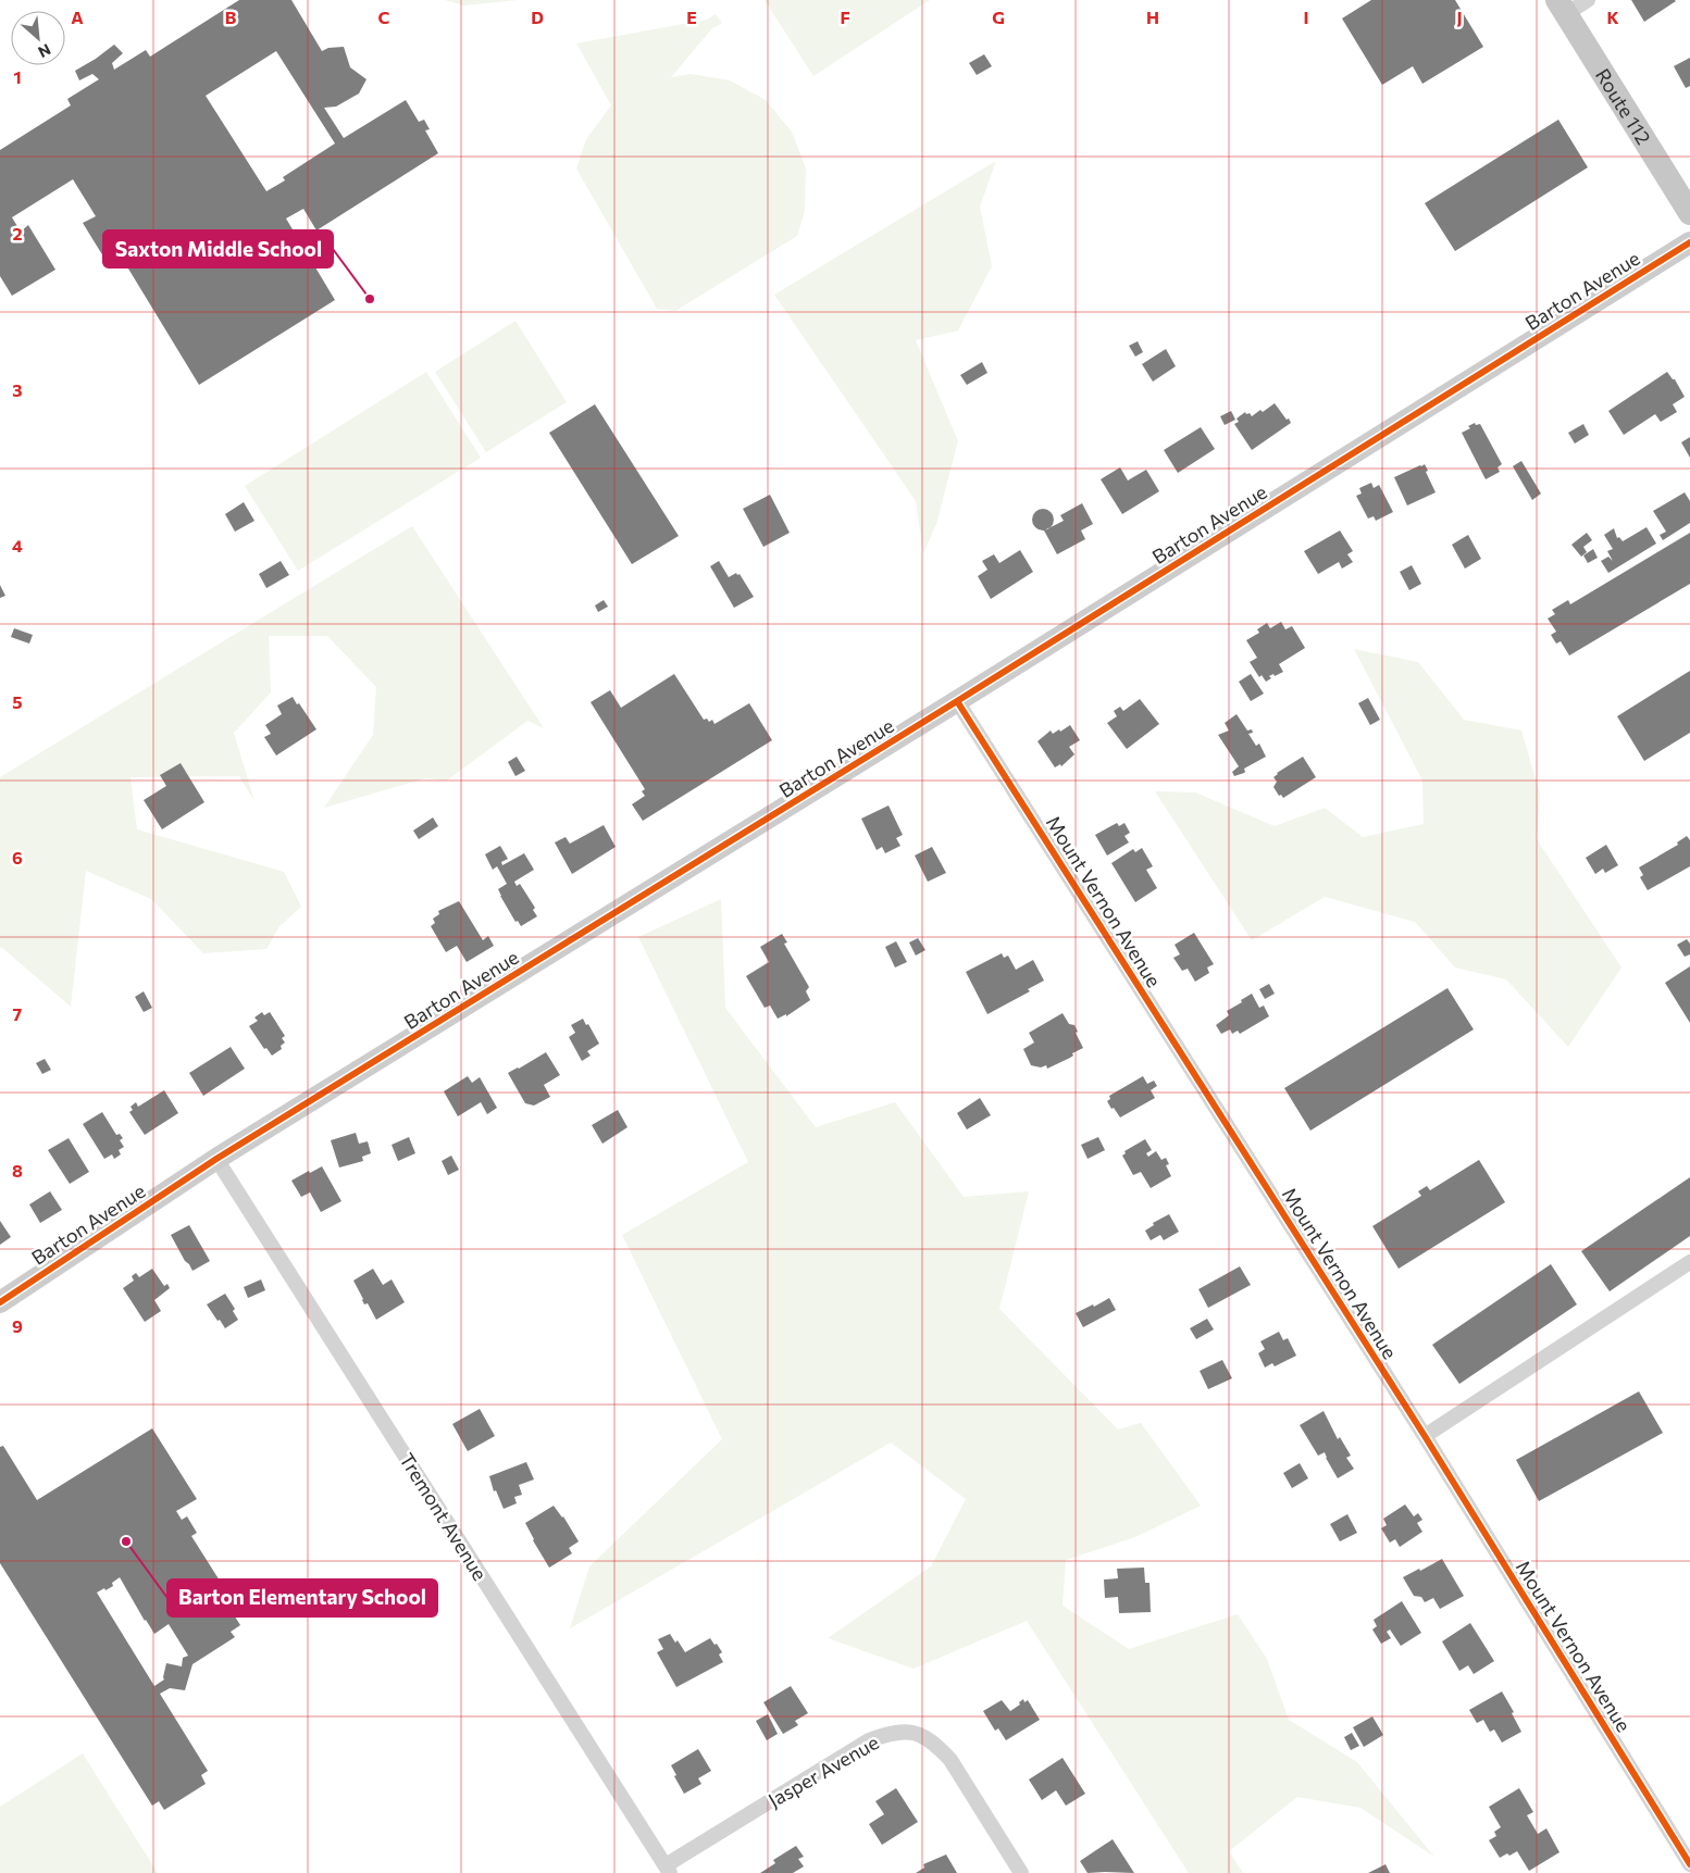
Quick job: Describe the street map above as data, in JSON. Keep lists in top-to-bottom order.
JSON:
{
  "streets": {
    "main road": ["Route 112"],
    "street": [
      "Barton Avenue",
      "Mount Vernon Avenue",
      "Tremont Avenue",
      "Jasper Avenue"
    ]
  },
  "crossings": [
    ["Barton Avenue", "Mount Vernon Avenue"],
    ["Barton Avenue", "Tremont Avenue"],
    ["Tremont Avenue", "Jasper Avenue"]
  ],
  "places": ["Saxton Middle School", "Barton Elementary School"],
  "north": "bottom right",
  "grid": {
    "columns": [
      "A",
      "B",
      "C",
      "D",
      "E",
      "F",
      "G",
      "H",
      "I",
      "J",
      "K"
    ],
    "rows": [
      "1",
      "2",
      "3",
      "4",
      "5",
      "6",
      "7",
      "8",
      "9"
    ]
  }
}
